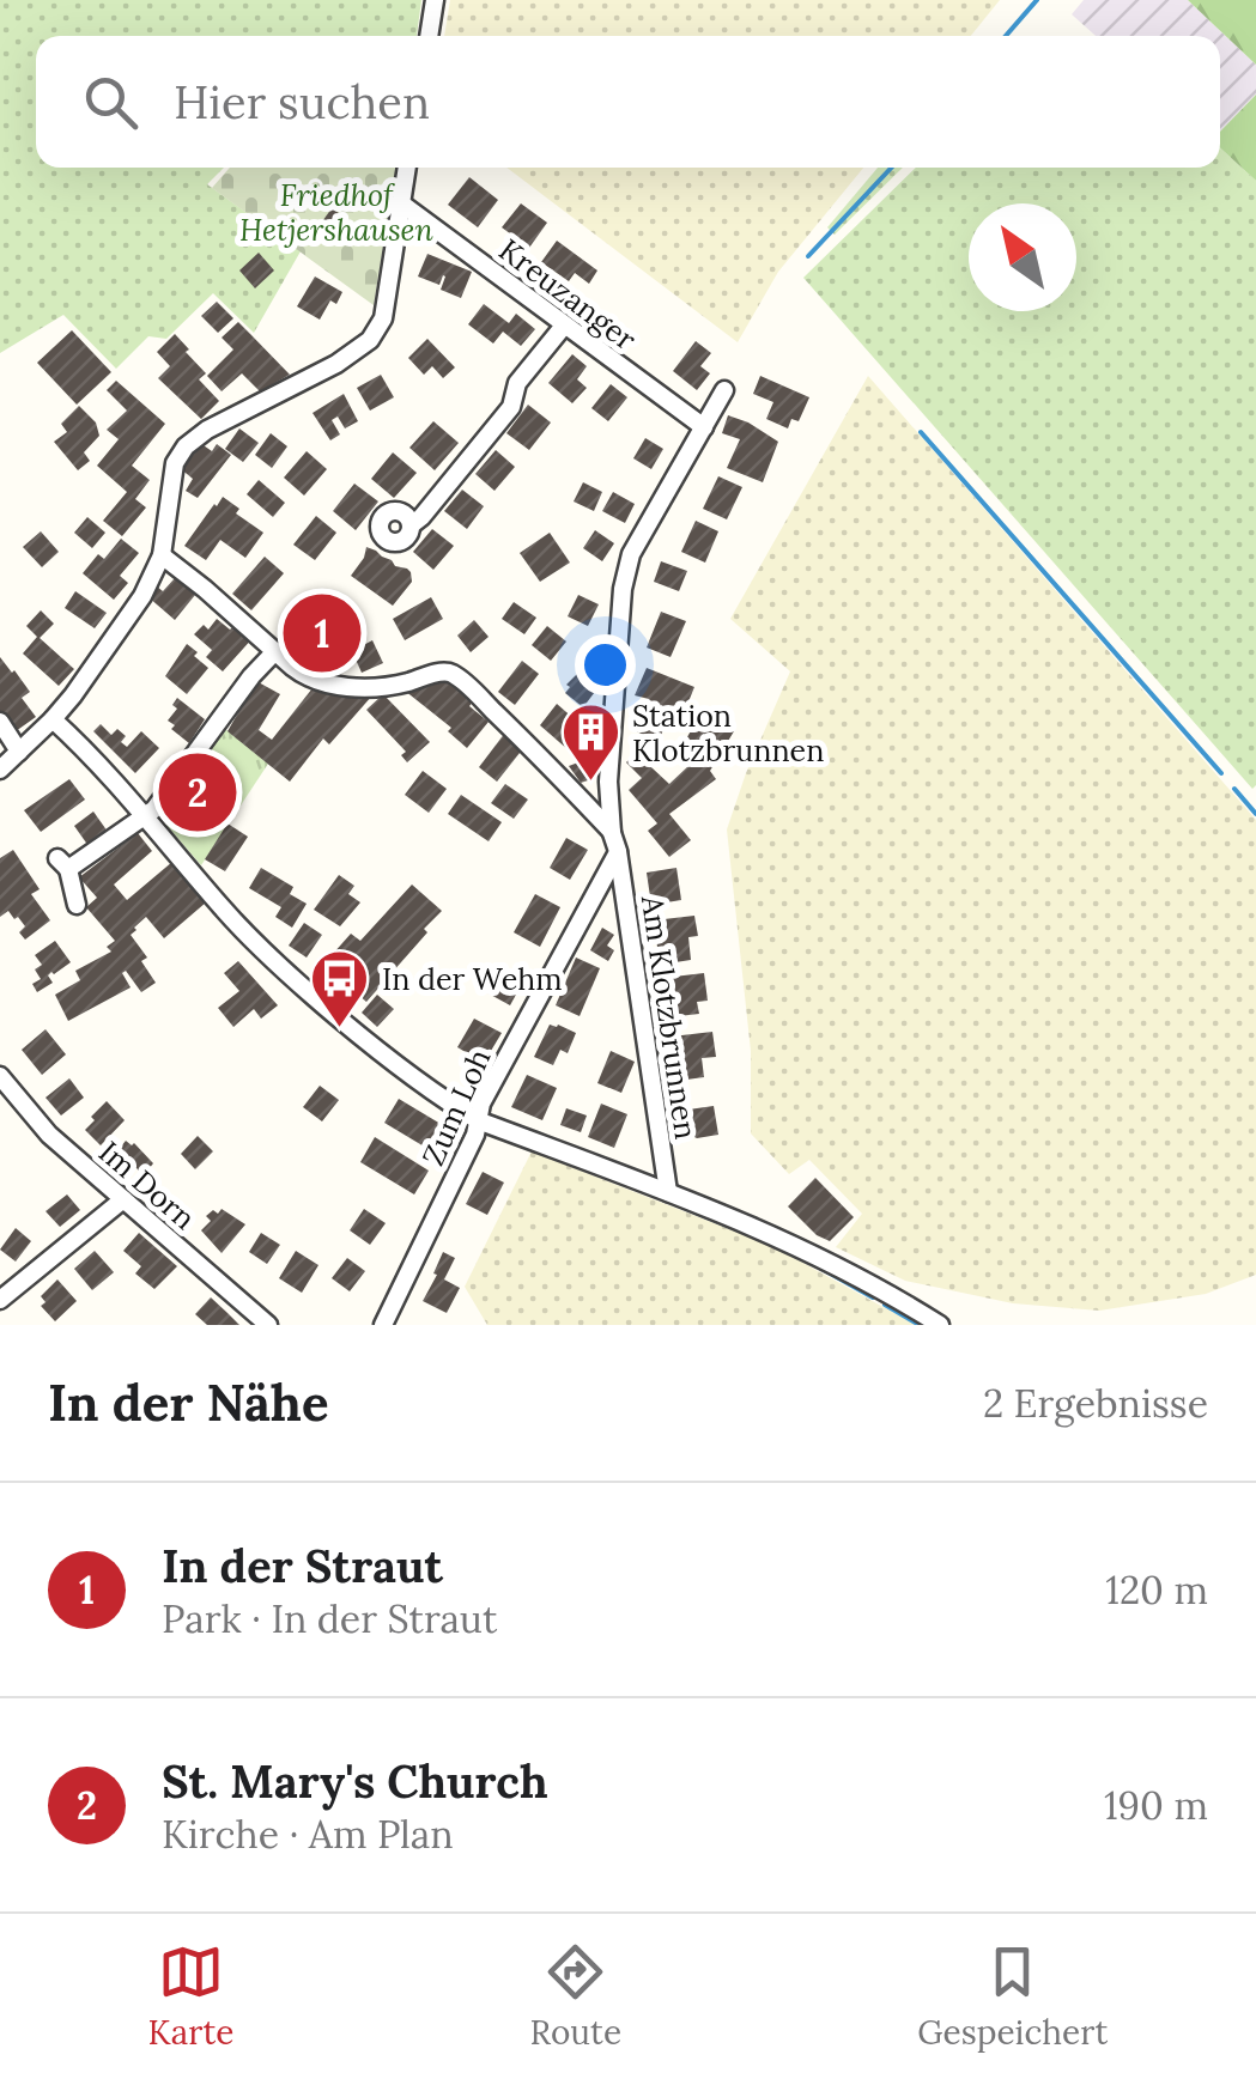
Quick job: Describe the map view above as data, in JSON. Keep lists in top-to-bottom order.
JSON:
{
  "streets": {
    "street": [
      "Kreuzanger",
      "Am Klotzbrunnen",
      "Zum Loh",
      "Im Dorn"
    ]
  },
  "crossings": [
    ["Kreuzanger", "Am Klotzbrunnen"],
    ["Am Klotzbrunnen", "Zum Loh"]
  ],
  "parks": ["Friedhof Hetjershausen"],
  "places": {
    "building": ["Station Klotzbrunnen"],
    "bus stop": ["In der Wehm"]
  },
  "north": "top left",
  "page": {
    "search": "Hier suchen",
    "pins": ["1", "2"],
    "heading": ["In der Nähe", "2 Ergebnisse"],
    "list": [
      {
        "mark": "1",
        "name": "In der Straut",
        "note": "Park · In der Straut",
        "value": "120 m"
      },
      {
        "mark": "2",
        "name": "St. Mary's Church",
        "note": "Kirche · Am Plan",
        "value": "190 m"
      }
    ],
    "nav": ["Karte", "Route", "Gespeichert"]
  }
}
